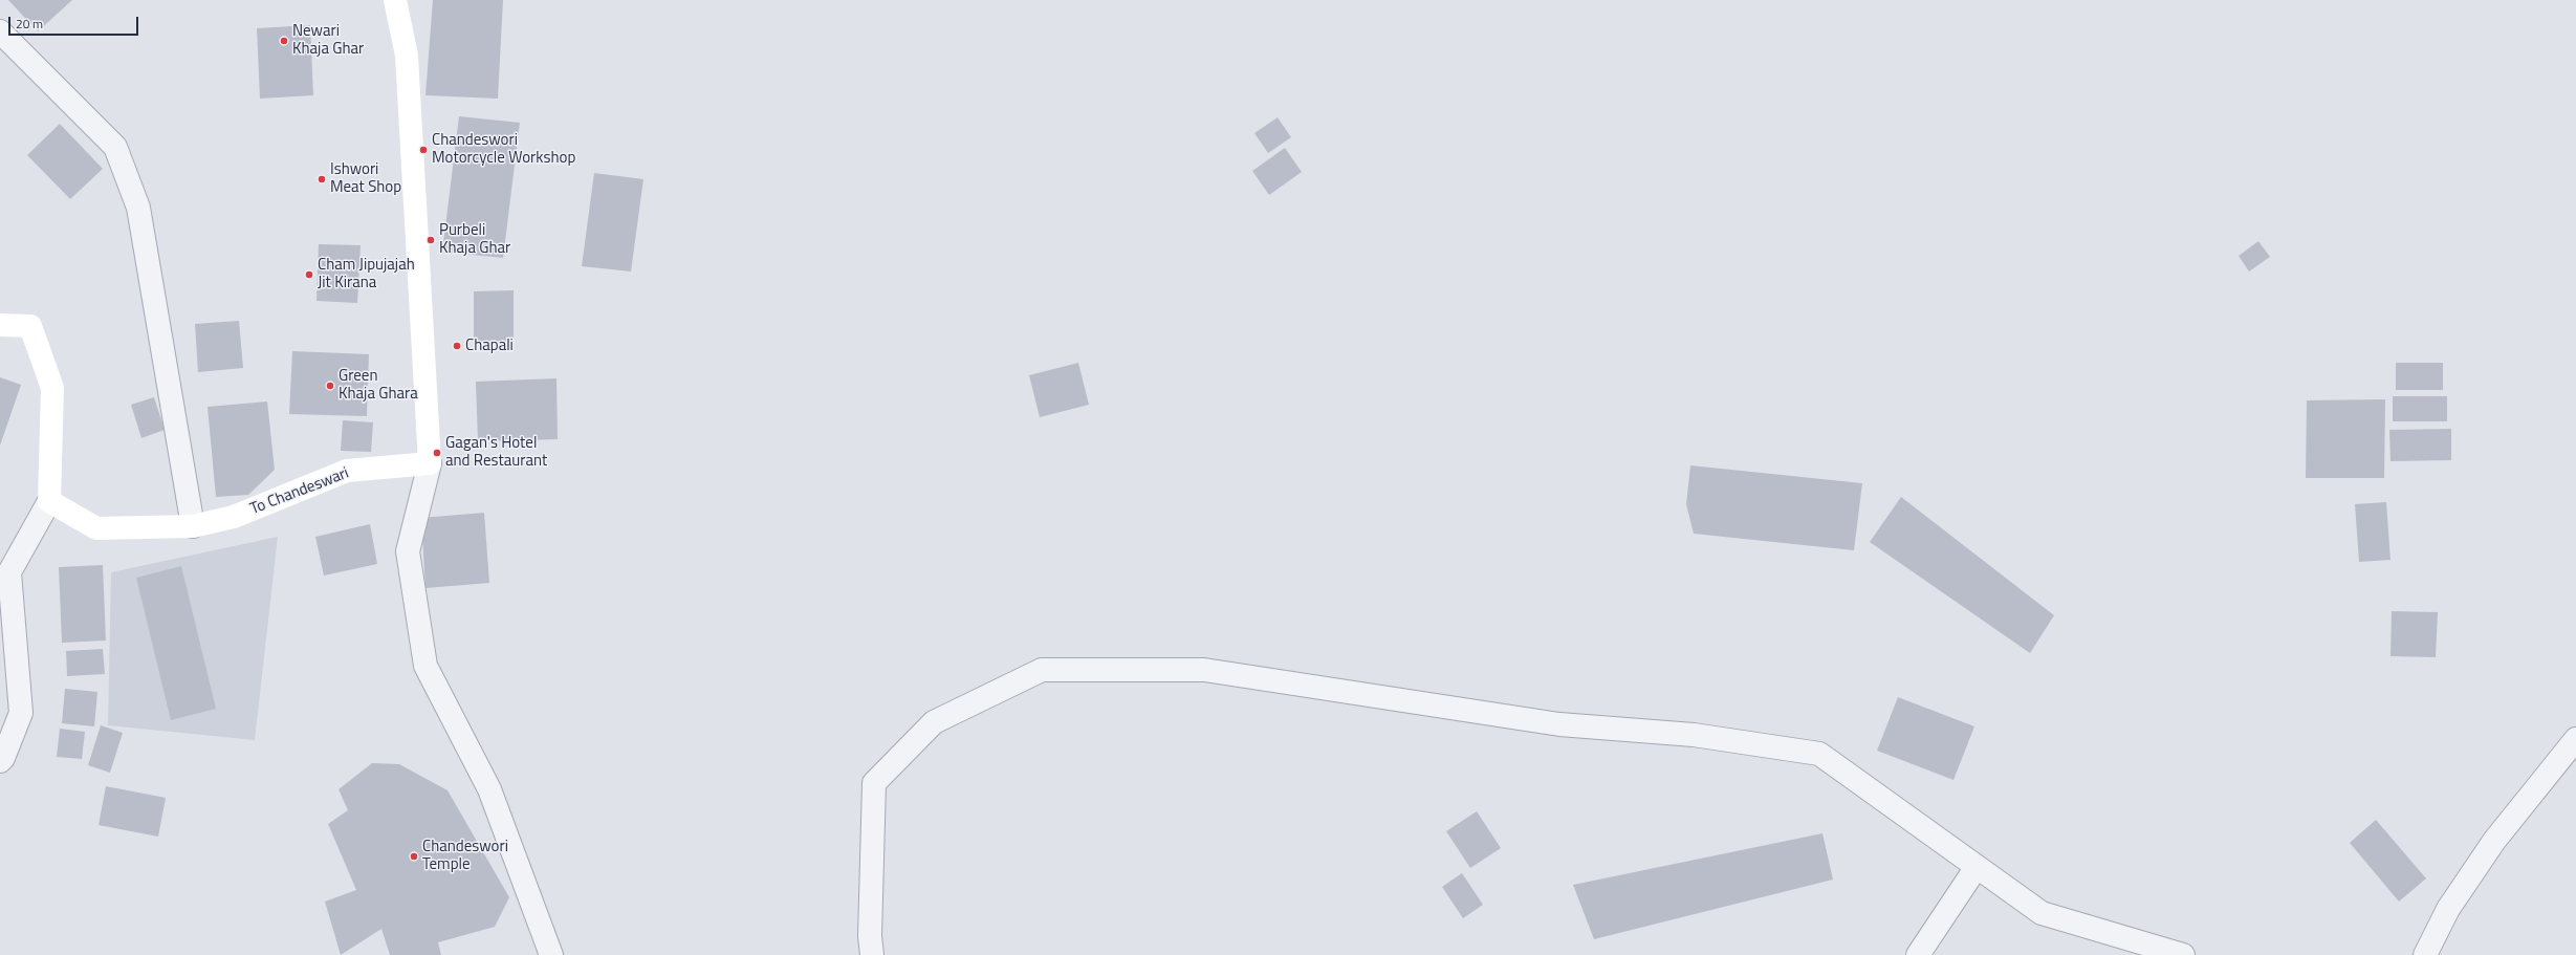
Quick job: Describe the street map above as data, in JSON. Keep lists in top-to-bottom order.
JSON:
{
  "streets": {
    "street": ["To Chandeswari"]
  },
  "places": [
    "Newari Khaja Ghar",
    "Chandeswori Motorcycle Workshop",
    "Ishwori Meat Shop",
    "Purbeli Khaja Ghar",
    "Cham Jipujajah Jit Kirana",
    "Chapali",
    "Green Khaja Ghara",
    "Gagan's Hotel and Restaurant",
    "Chandeswori Temple"
  ],
  "scale_bar": "20 m"
}
